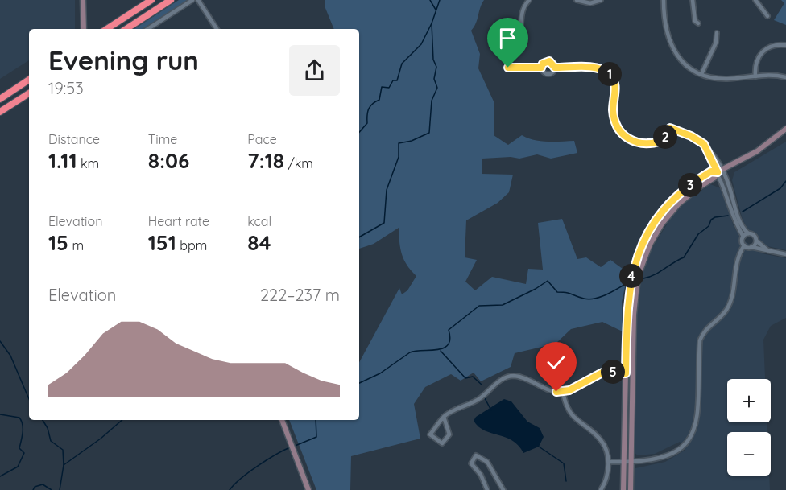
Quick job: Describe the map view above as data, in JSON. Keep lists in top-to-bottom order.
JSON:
{
  "page": {
    "heading": ["Evening run", "19:53"],
    "pins": [
      "1",
      "2",
      "3",
      "4",
      "5"
    ],
    "stats": [
      ["Distance", "1.11 km"],
      ["Time", "8:06"],
      ["Pace", "7:18 /km"],
      ["Elevation", "15 m"],
      ["Heart rate", "151 bpm"],
      ["kcal", "84"]
    ],
    "chart": ["Elevation", "222–237 m"],
    "map_buttons": ["+", "−"]
  }
}
